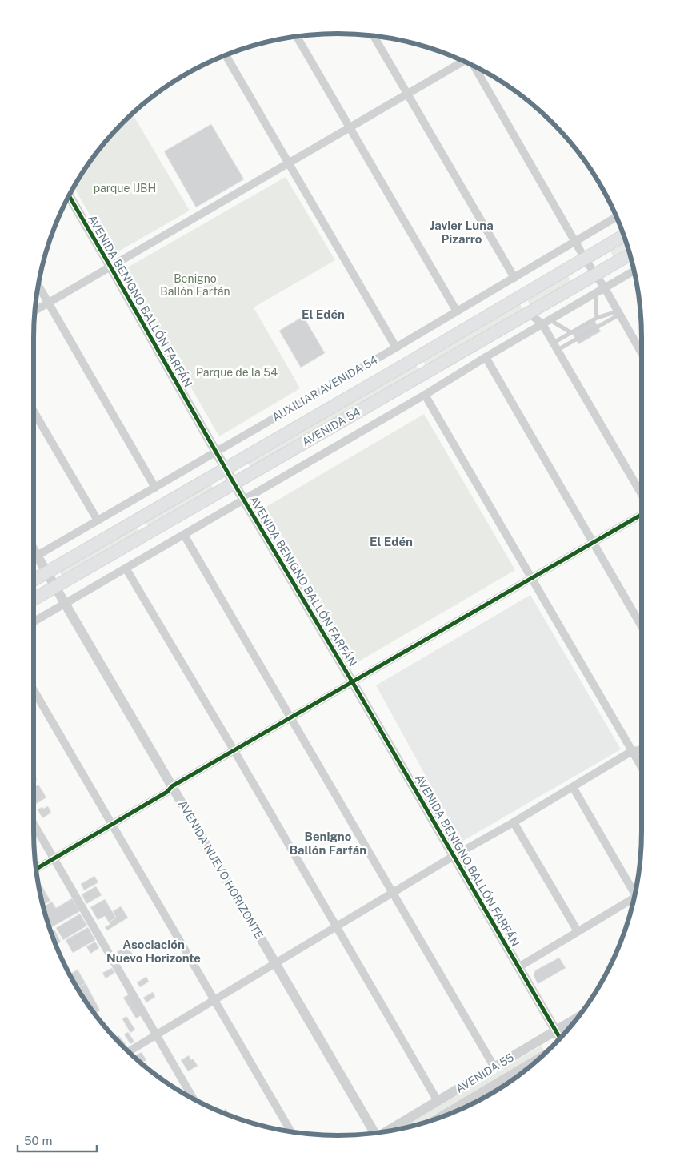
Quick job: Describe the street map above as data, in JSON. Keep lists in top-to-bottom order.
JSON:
{
  "streets": {
    "main road": ["AVENIDA 54"],
    "street": [
      "AVENIDA BENIGNO BALLÓN FARFÁN",
      "AUXILIAR AVENIDA 54",
      "AVENIDA NUEVO HORIZONTE",
      "AVENIDA 55"
    ]
  },
  "crossings": [
    ["AVENIDA BENIGNO BALLÓN FARFÁN", "AUXILIAR AVENIDA 54"],
    ["AVENIDA BENIGNO BALLÓN FARFÁN", "AVENIDA 54"],
    ["AVENIDA BENIGNO BALLÓN FARFÁN", "AVENIDA 55"],
    ["AUXILIAR AVENIDA 54", "AVENIDA NUEVO HORIZONTE"],
    ["AVENIDA 54", "AVENIDA NUEVO HORIZONTE"]
  ],
  "districts": [
    "Javier Luna Pizarro",
    "El Edén",
    "El Edén",
    "Benigno Ballón Farfán",
    "Asociación Nuevo Horizonte"
  ],
  "parks": ["parque IJBH", "Benigno Ballón Farfán", "Parque de la 54"],
  "scale_bar": "50 m"
}
